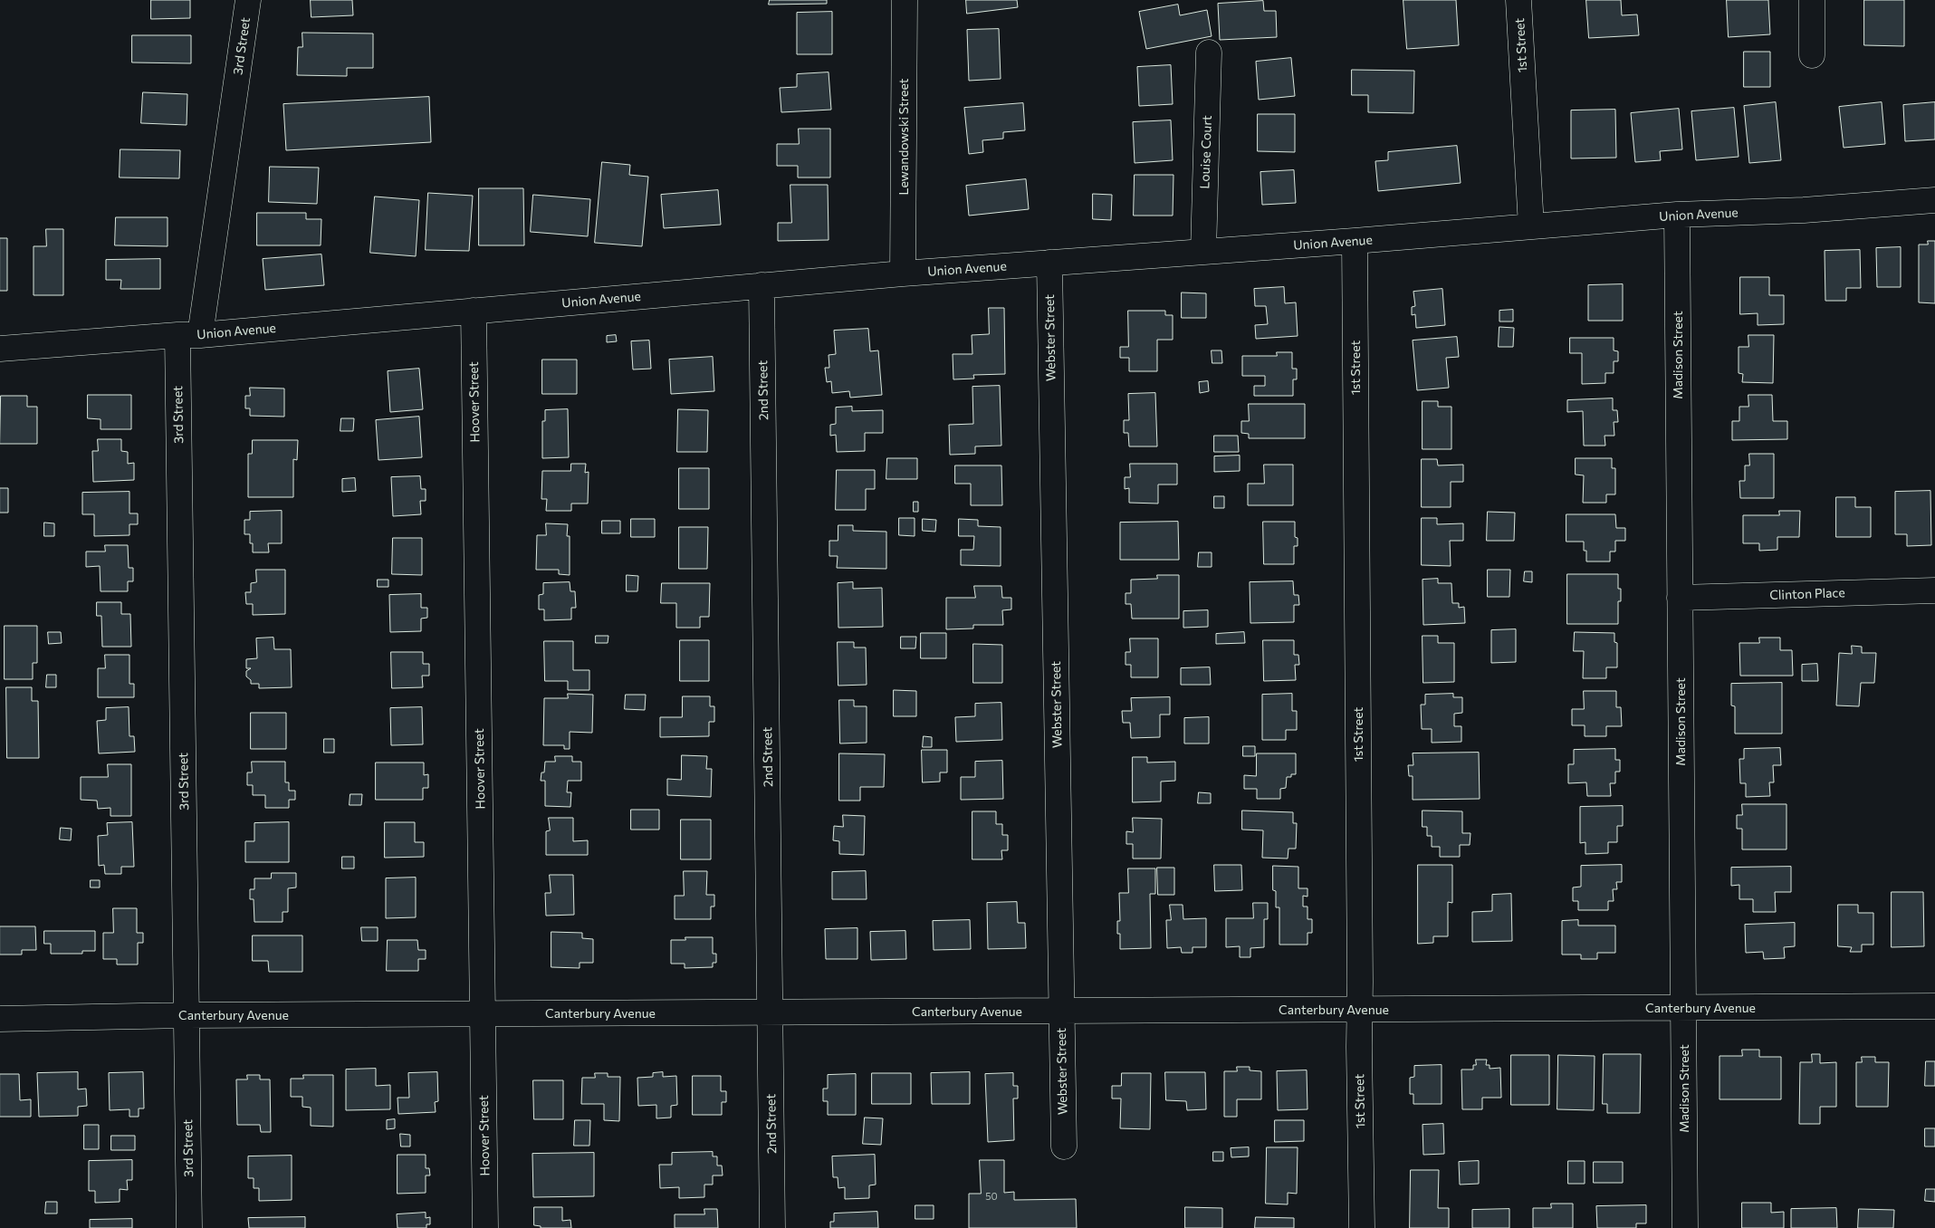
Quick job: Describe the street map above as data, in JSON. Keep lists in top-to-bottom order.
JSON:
{
  "streets": {
    "street": [
      "1st Street",
      "3rd Street",
      "Lewandowski Street",
      "Louise Court",
      "Union Avenue",
      "Webster Street",
      "Madison Street",
      "2nd Street",
      "Hoover Street",
      "Clinton Place",
      "Canterbury Avenue"
    ]
  },
  "crossings": [
    ["1st Street", "Union Avenue"],
    ["1st Street", "Canterbury Avenue"],
    ["3rd Street", "Union Avenue"],
    ["3rd Street", "Canterbury Avenue"],
    ["Lewandowski Street", "Union Avenue"],
    ["Louise Court", "Union Avenue"],
    ["Union Avenue", "Webster Street"],
    ["Union Avenue", "Madison Street"],
    ["Union Avenue", "2nd Street"],
    ["Union Avenue", "Hoover Street"],
    ["Webster Street", "Canterbury Avenue"],
    ["Madison Street", "Clinton Place"],
    ["Madison Street", "Canterbury Avenue"],
    ["2nd Street", "Canterbury Avenue"],
    ["Hoover Street", "Canterbury Avenue"]
  ],
  "house_numbers": ["50"]
}
